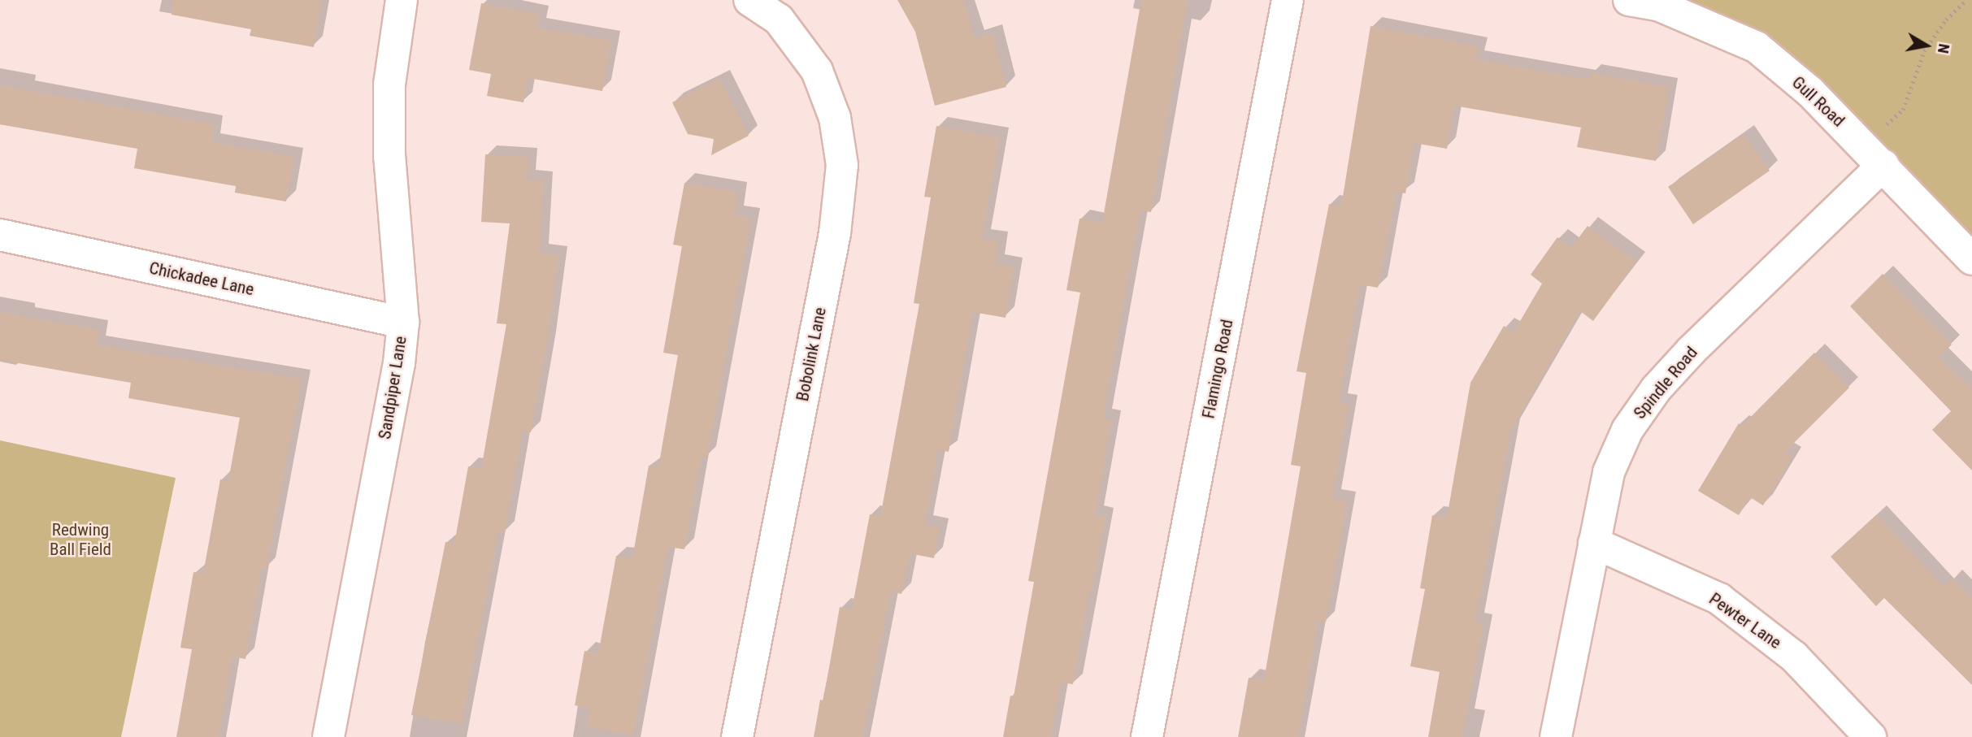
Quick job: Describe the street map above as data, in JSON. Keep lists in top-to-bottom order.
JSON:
{
  "streets": {
    "street": [
      "Gull Road",
      "Chickadee Lane",
      "Bobolink Lane",
      "Flamingo Road",
      "Spindle Road",
      "Sandpiper Lane",
      "Pewter Lane"
    ]
  },
  "crossings": [
    ["Gull Road", "Spindle Road"],
    ["Chickadee Lane", "Sandpiper Lane"],
    ["Spindle Road", "Pewter Lane"]
  ],
  "parks": ["Redwing Ball Field"],
  "north": "right"
}
